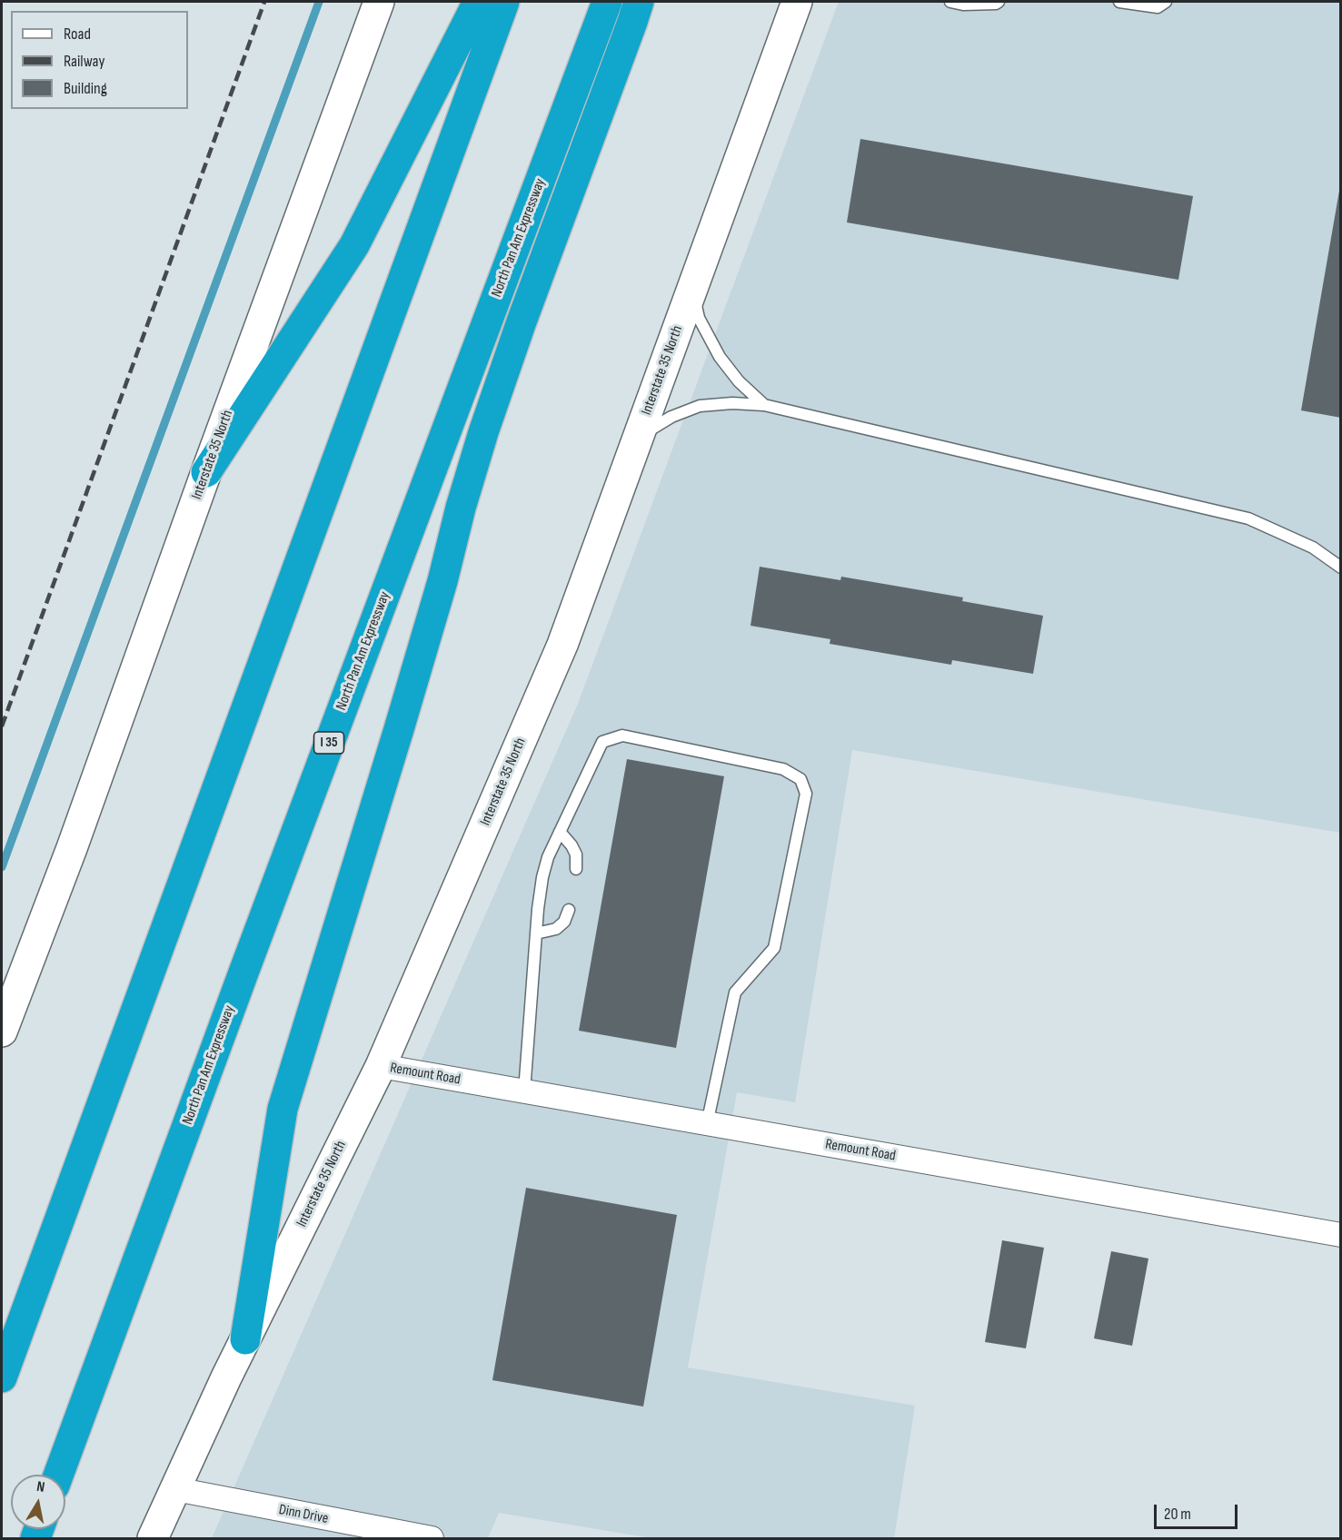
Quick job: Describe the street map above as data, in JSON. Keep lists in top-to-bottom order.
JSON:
{
  "streets": {
    "highway": ["North Pan Am Expressway", "I 35"],
    "main road": ["Interstate 35 North"],
    "street": ["Remount Road", "Dinn Drive"]
  },
  "crossings": [
    ["Interstate 35 North", "Remount Road"],
    ["Interstate 35 North", "Dinn Drive"]
  ],
  "legend": ["Road", "Railway", "Building"],
  "scale_bar": "20 m",
  "north": "top"
}
